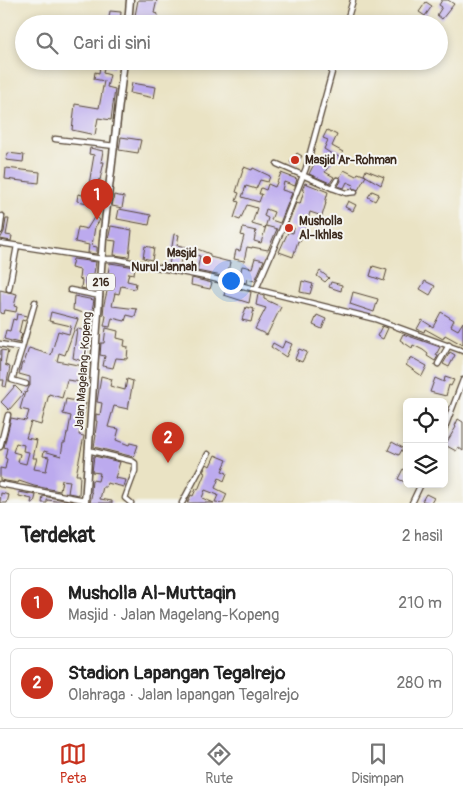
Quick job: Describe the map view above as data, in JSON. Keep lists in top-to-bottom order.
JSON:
{
  "streets": {
    "main road": ["216", "Jalan Magelang-Kopeng"]
  },
  "places": ["Masjid Ar-Rohman", "Musholla Al-Ikhlas", "Masjid Nurul Jannah"],
  "page": {
    "search": "Cari di sini",
    "pins": ["1", "2"],
    "heading": ["Terdekat", "2 hasil"],
    "list": [
      {
        "mark": "1",
        "name": "Musholla Al-Muttaqin",
        "note": "Masjid · Jalan Magelang-Kopeng",
        "value": "210 m"
      },
      {
        "mark": "2",
        "name": "Stadion Lapangan Tegalrejo",
        "note": "Olahraga · Jalan lapangan Tegalrejo",
        "value": "280 m"
      }
    ],
    "nav": ["Peta", "Rute", "Disimpan"]
  }
}
